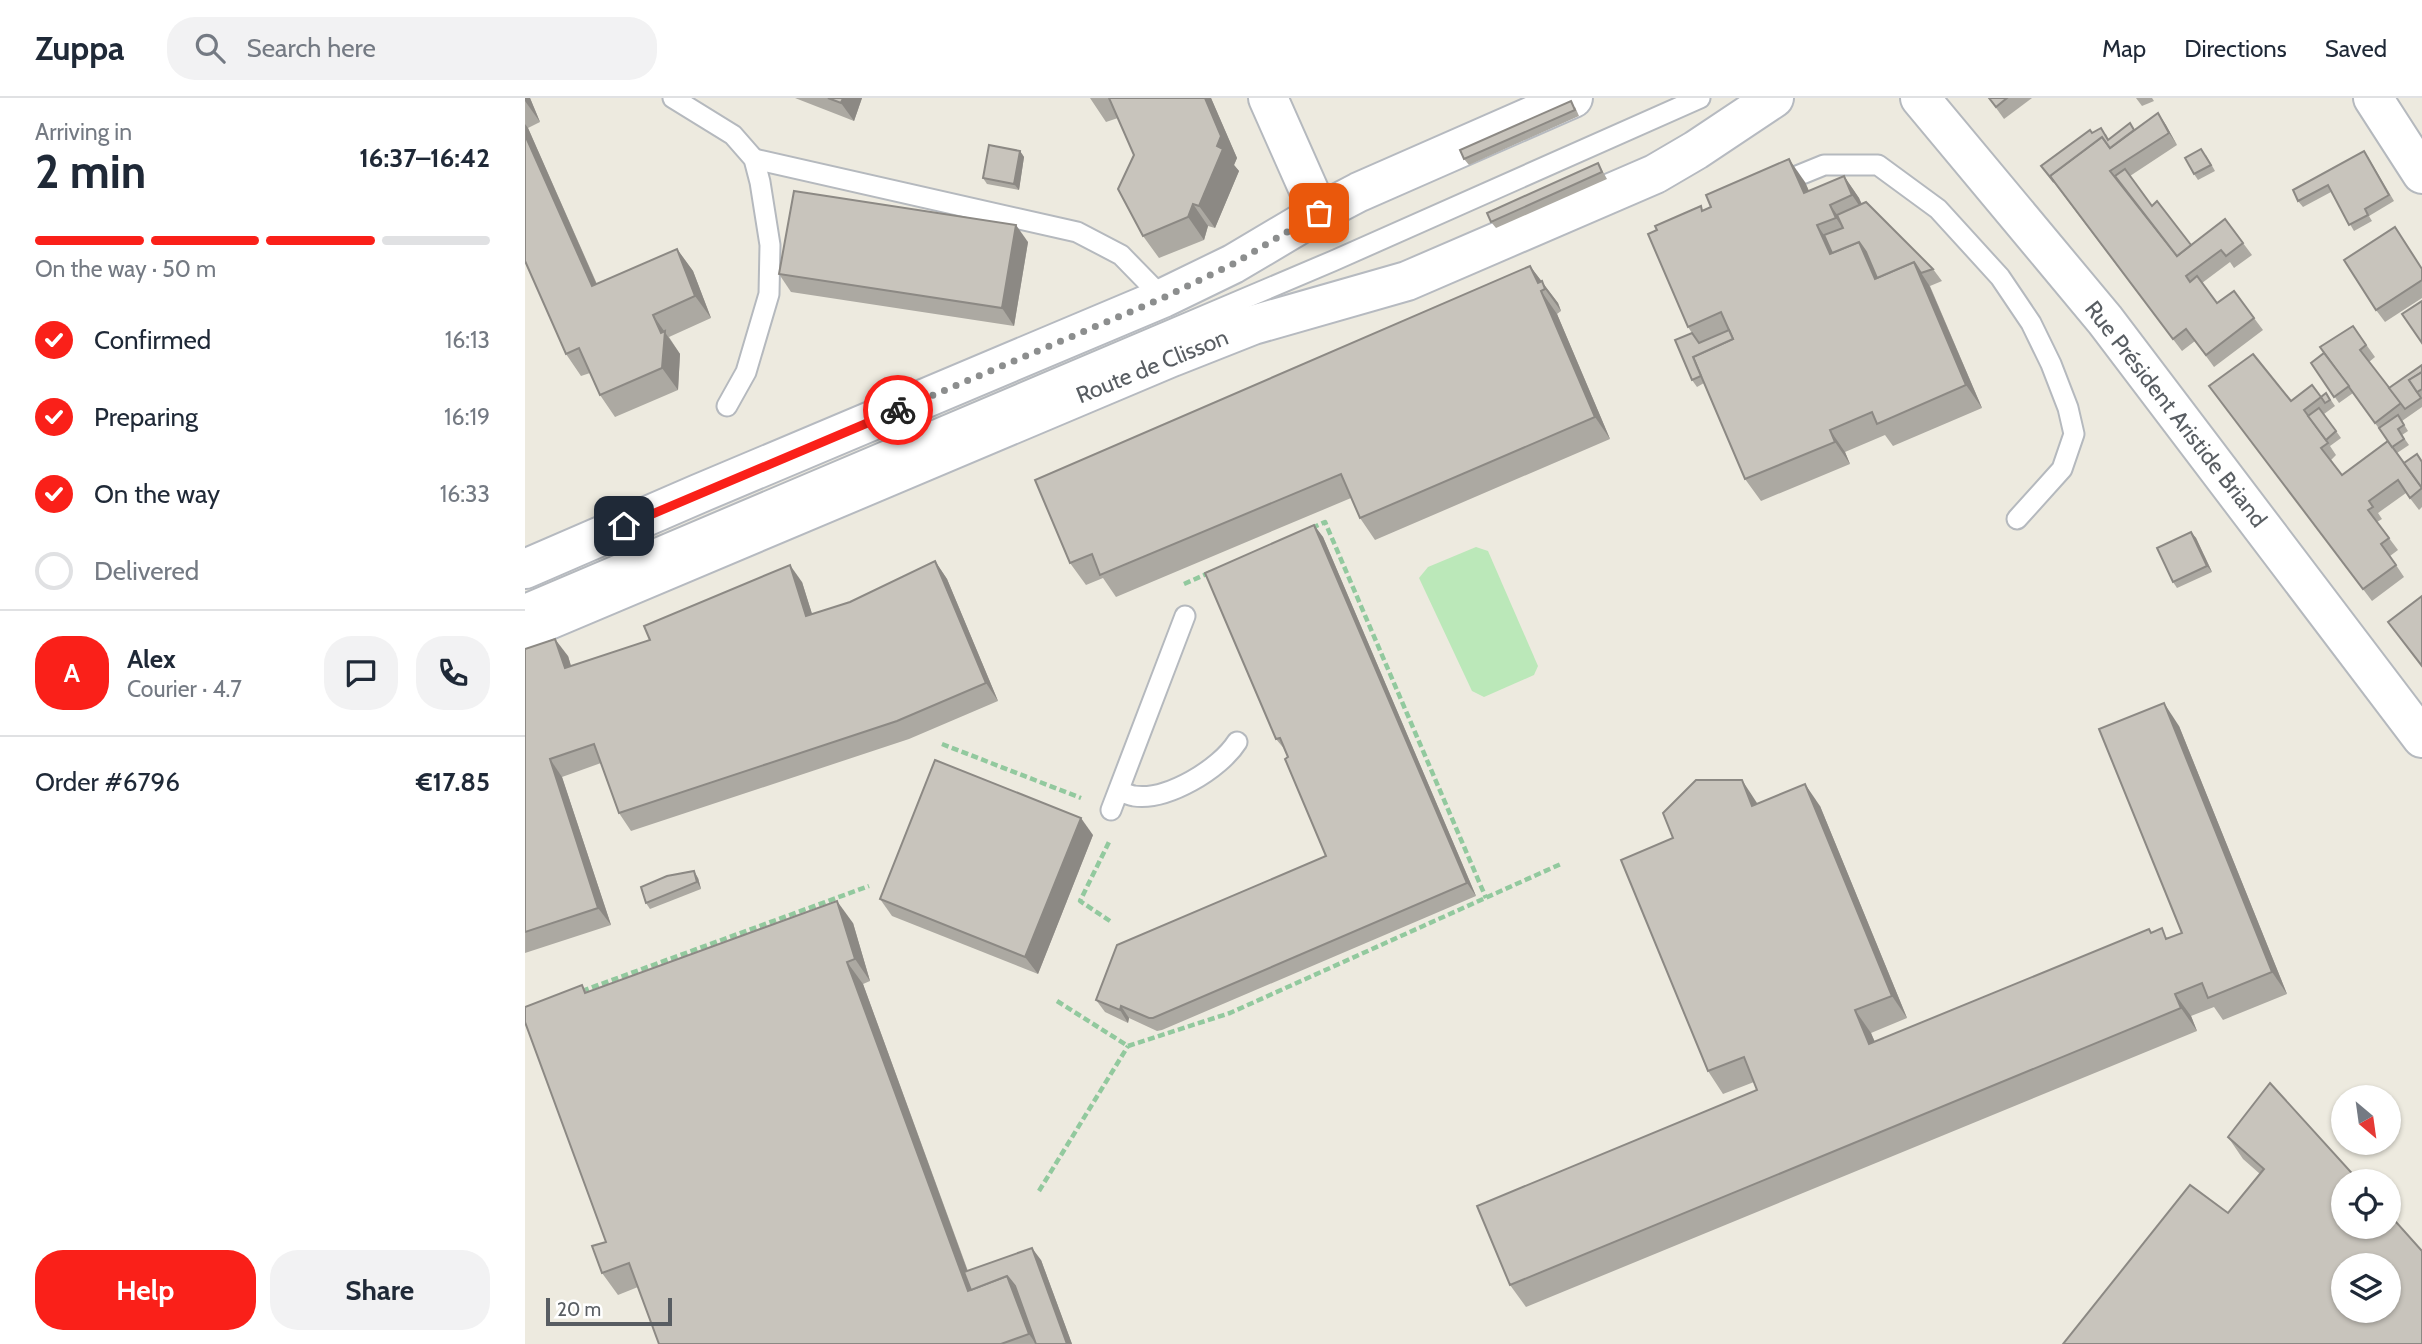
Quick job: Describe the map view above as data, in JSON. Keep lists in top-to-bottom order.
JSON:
{
  "streets": {
    "main road": ["Route de Clisson", "Rue Président Aristide Briand"]
  },
  "scale_bar": "20 m",
  "north": "bottom right",
  "page": {
    "header": "Zuppa",
    "search": "Search here",
    "nav": ["Map", "Directions", "Saved"],
    "heading": ["2 min", "Arriving in", "16:37–16:42"],
    "panel": [
      "Alex",
      "Courier · 4.7",
      "Order #6796",
      "€17.85"
    ],
    "bar": "On the way · 50 m",
    "list": [
      ["Confirmed", "16:13"],
      ["Preparing", "16:19"],
      ["On the way", "16:33"],
      "Delivered"
    ],
    "round": "A",
    "buttons": ["Help", "Share"],
    "scale": "20 m"
  }
}
